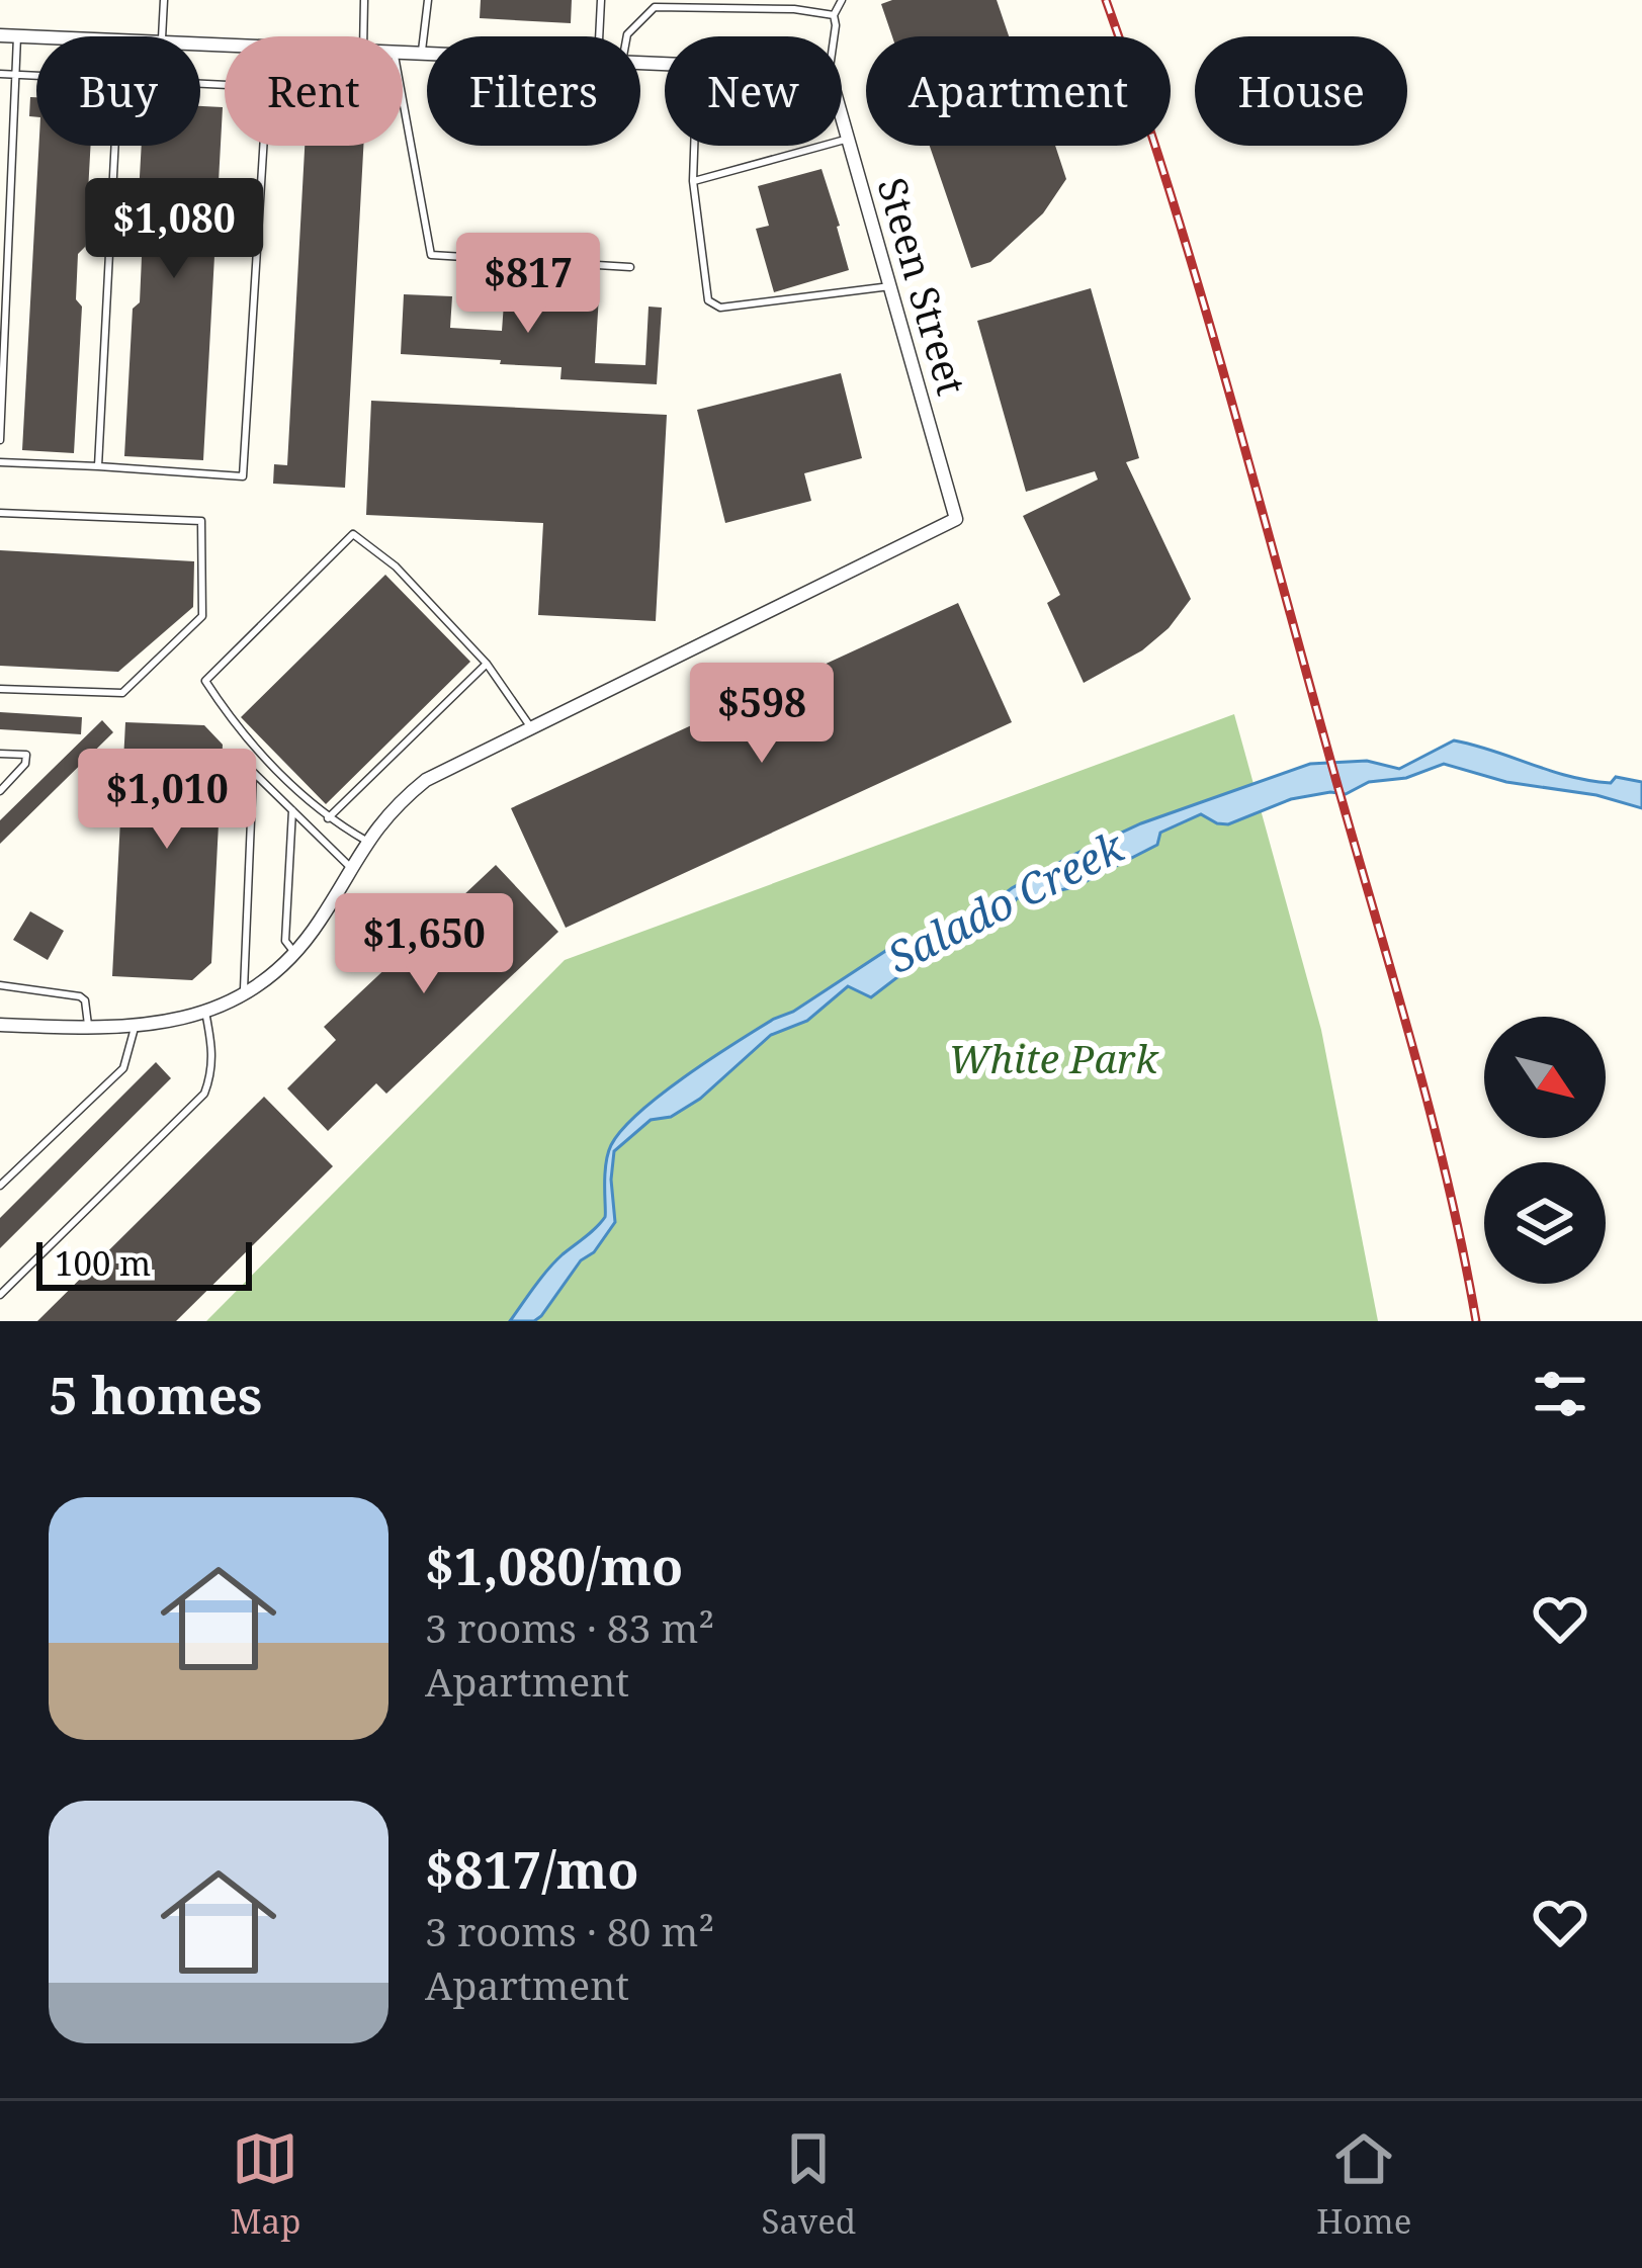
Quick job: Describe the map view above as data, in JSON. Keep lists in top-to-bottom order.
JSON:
{
  "streets": {
    "street": ["Steen Street"]
  },
  "water": ["Salado Creek"],
  "parks": ["White Park"],
  "scale_bar": "100 m",
  "north": "bottom right",
  "page": {
    "chip": [
      "Buy",
      "Rent",
      "Filters",
      "New",
      "Apartment",
      "House"
    ],
    "price": [
      "$1,080",
      "$817",
      "$598",
      "$1,010",
      "$1,650"
    ],
    "scale": "100 m",
    "heading": "5 homes",
    "list": [
      {
        "name": "$1,080/mo",
        "note": "3 rooms · 83 m² · Apartment"
      },
      {
        "name": "$817/mo",
        "note": "3 rooms · 80 m² · Apartment"
      }
    ],
    "tabs": ["Map", "Saved", "Home"]
  }
}
